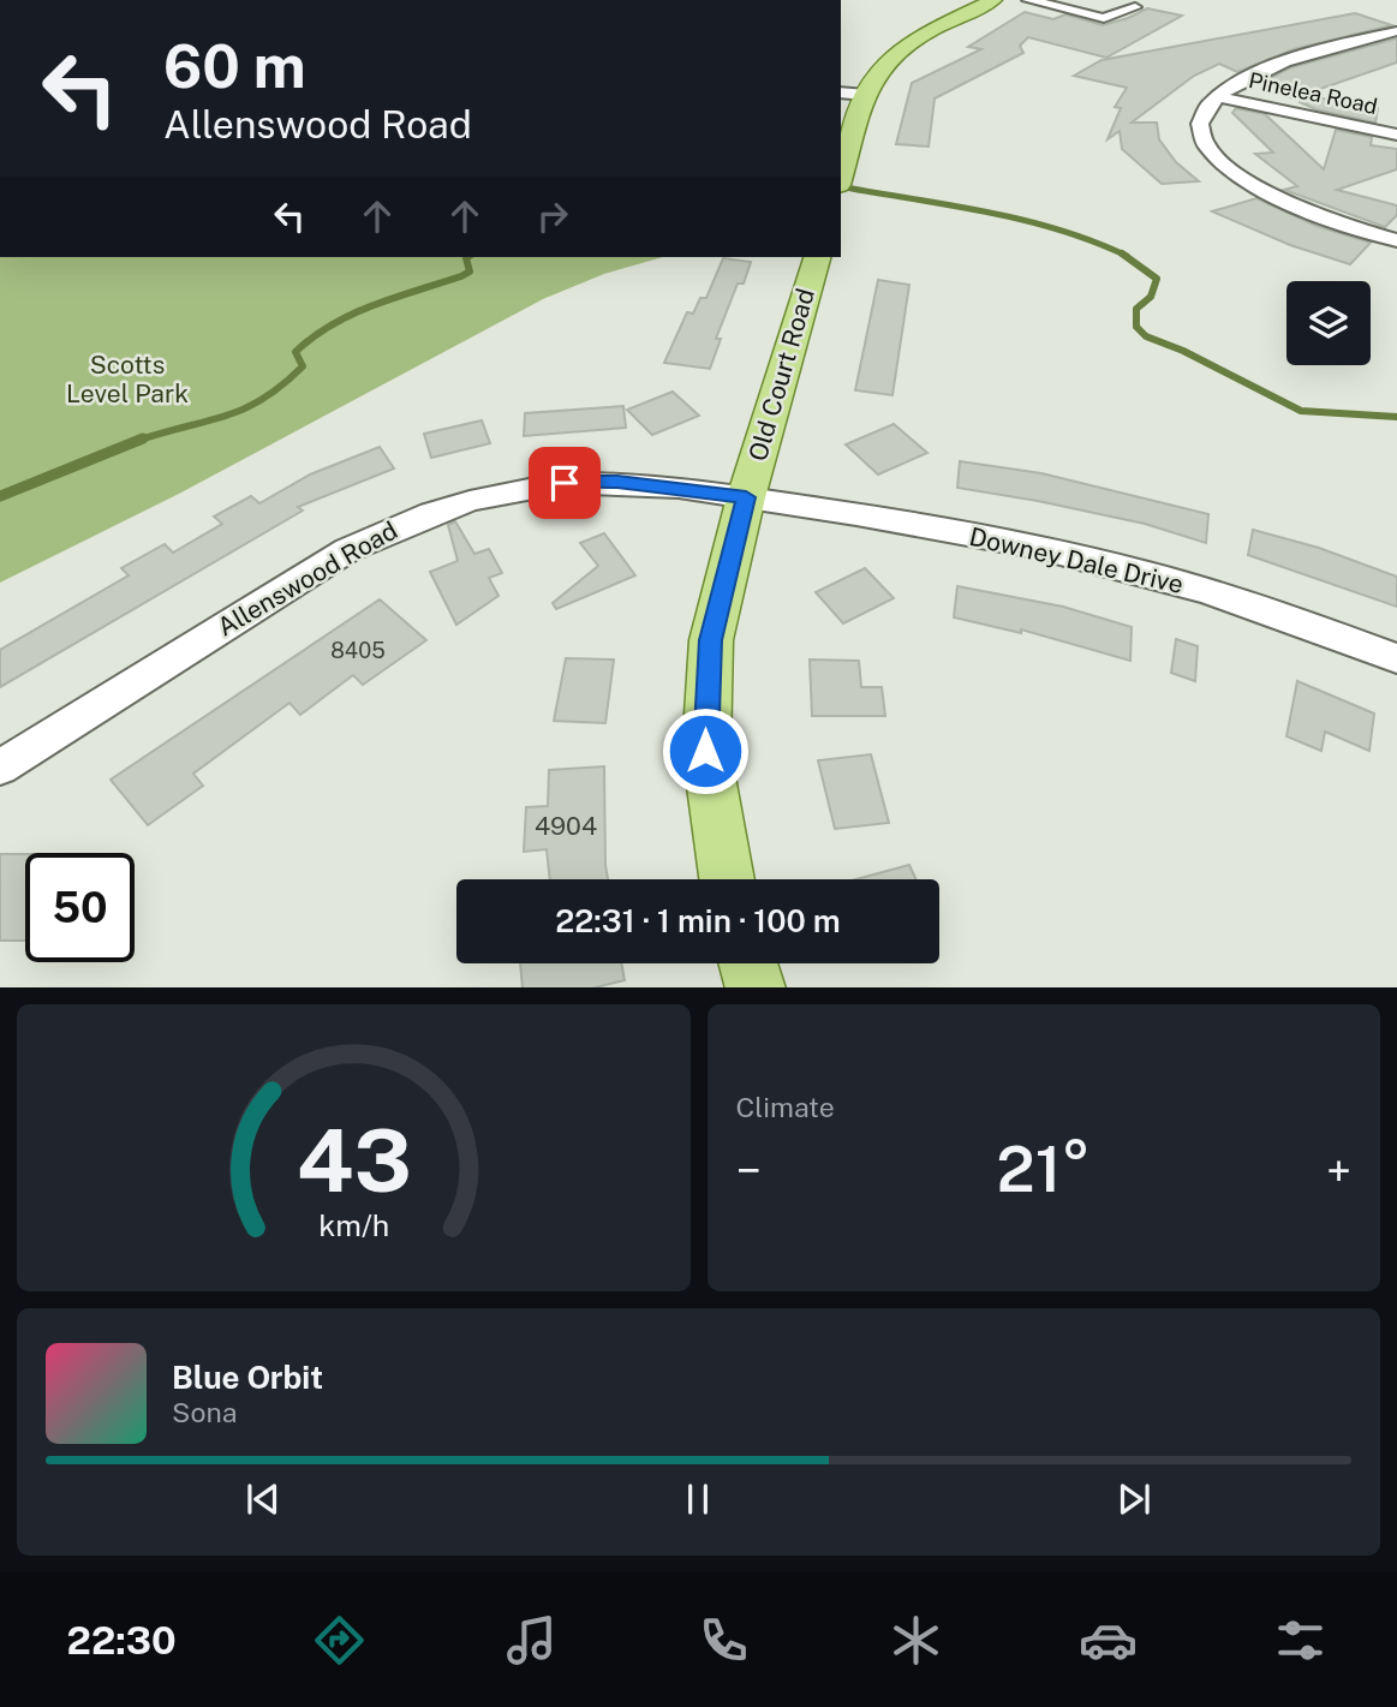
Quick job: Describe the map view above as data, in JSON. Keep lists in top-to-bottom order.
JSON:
{
  "streets": {
    "main road": ["Old Court Road"],
    "street": ["Pinelea Road", "Downey Dale Drive", "Allenswood Road"]
  },
  "crossings": [
    ["Old Court Road", "Downey Dale Drive"],
    ["Old Court Road", "Allenswood Road"],
    ["Downey Dale Drive", "Allenswood Road"]
  ],
  "parks": ["Scotts Level Park"],
  "house_numbers": ["8405", "4904"],
  "page": {
    "turn": ["60 m", "Allenswood Road"],
    "limit": "50",
    "trip": "22:31 · 1 min · 100 m",
    "tile": "Climate",
    "heat": ["−", "21°", "+"],
    "song": ["Blue Orbit", "Sona"],
    "tabs": "22:30",
    "gauge": ["43", "km/h"]
  }
}
